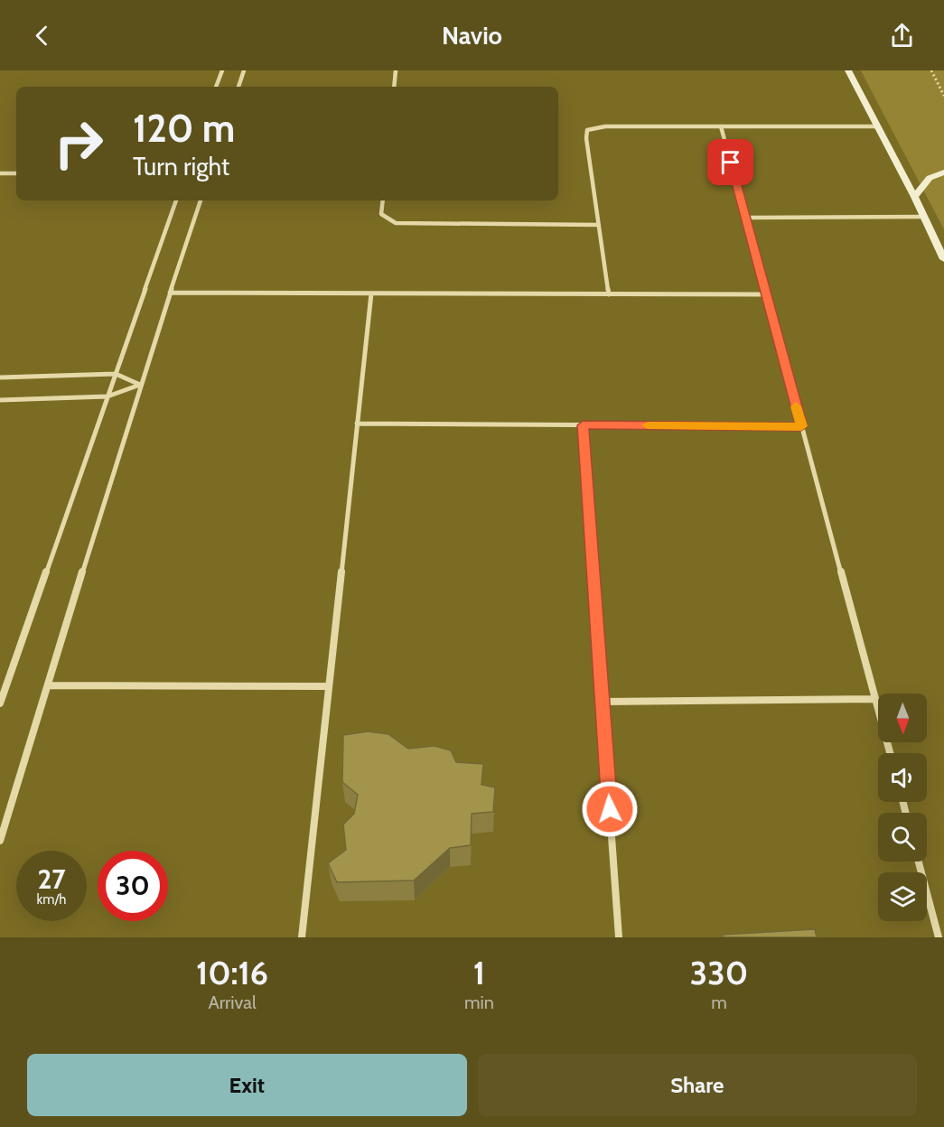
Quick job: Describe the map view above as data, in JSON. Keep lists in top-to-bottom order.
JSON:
{
  "north": "bottom",
  "page": {
    "header": "Navio",
    "turn": ["120 m", "Turn right"],
    "speed": "27 km/h",
    "limit": "30",
    "eta": [
      "10:16",
      "Arrival",
      "1",
      "min",
      "330",
      "m"
    ],
    "buttons": ["Exit", "Share"]
  }
}
